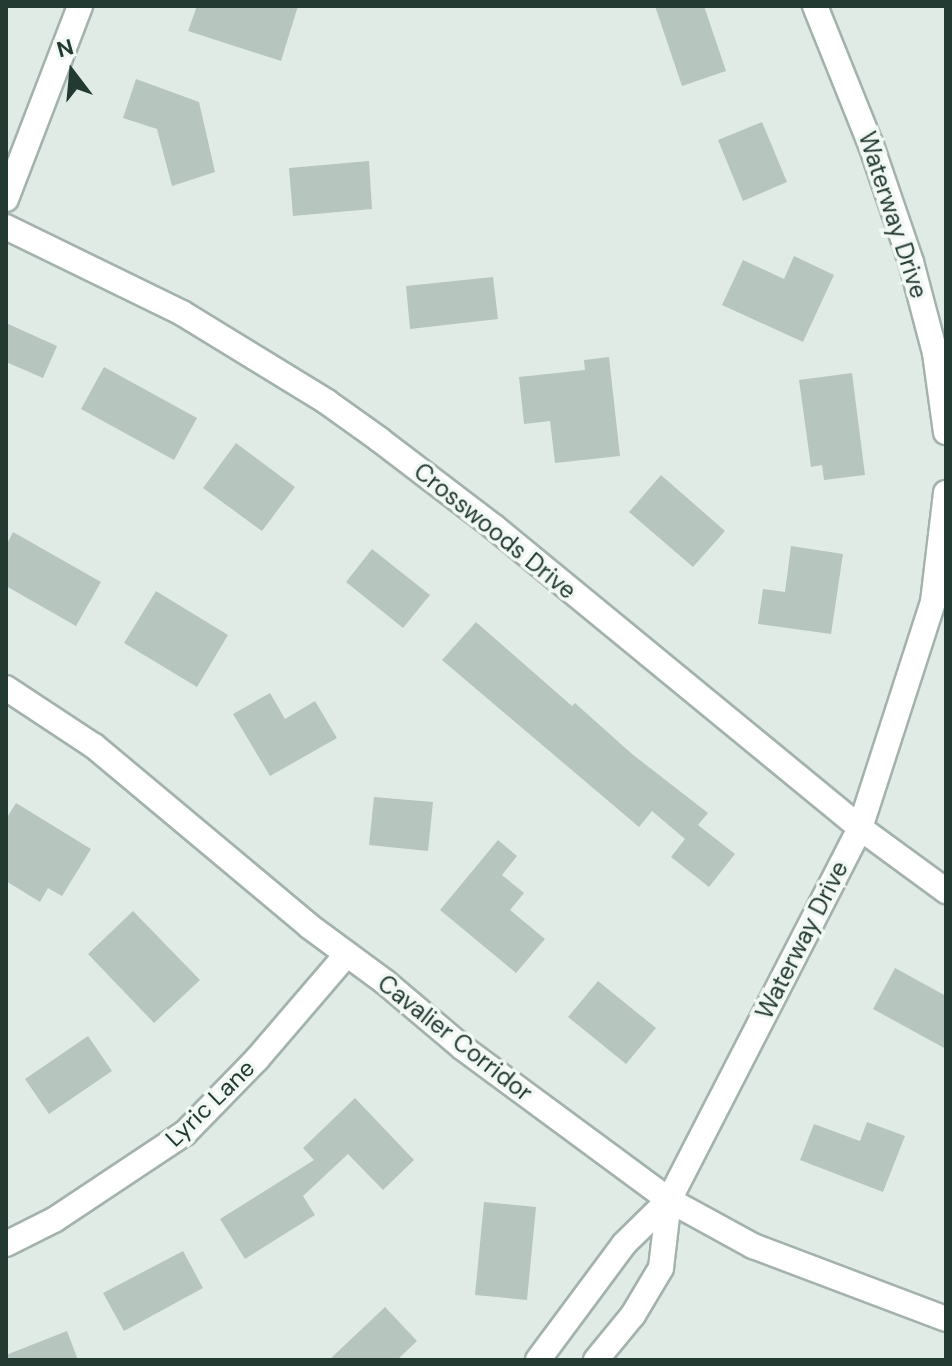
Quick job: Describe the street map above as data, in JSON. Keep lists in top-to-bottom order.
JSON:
{
  "streets": {
    "street": [
      "Waterway Drive",
      "Crosswoods Drive",
      "Cavalier Corridor",
      "Lyric Lane"
    ]
  },
  "crossings": [
    ["Waterway Drive", "Crosswoods Drive"],
    ["Waterway Drive", "Cavalier Corridor"],
    ["Cavalier Corridor", "Lyric Lane"]
  ],
  "north": "top"
}
